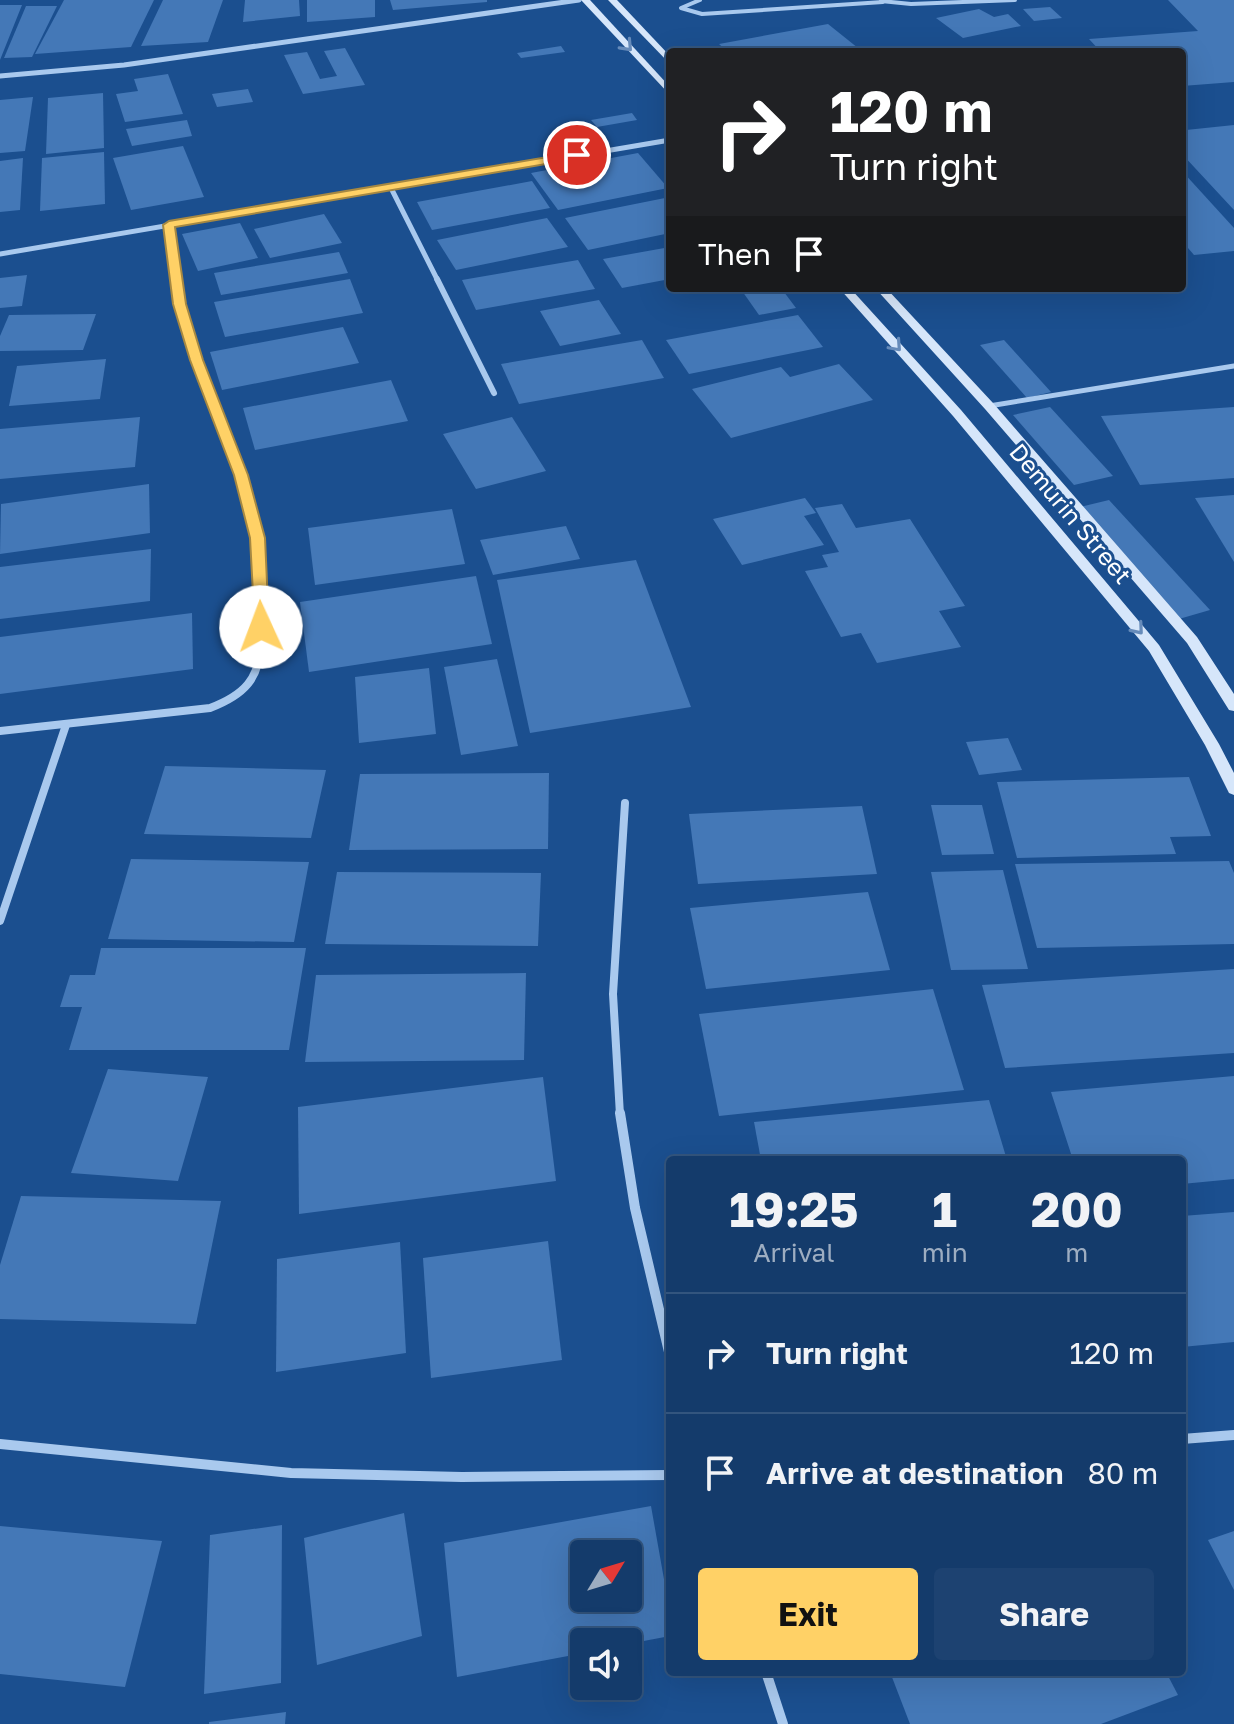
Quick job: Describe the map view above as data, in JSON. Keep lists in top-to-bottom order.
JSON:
{
  "streets": {
    "street": ["Demurin Street"]
  },
  "north": "top right",
  "page": {
    "turn": ["120 m", "Turn right"],
    "then": "Then",
    "eta": [
      "19:25",
      "Arrival",
      "1",
      "min",
      "200",
      "m"
    ],
    "list": [
      {
        "name": "Turn right",
        "value": "120 m"
      },
      {
        "name": "Arrive at destination",
        "value": "80 m"
      }
    ],
    "buttons": ["Exit", "Share"]
  }
}
